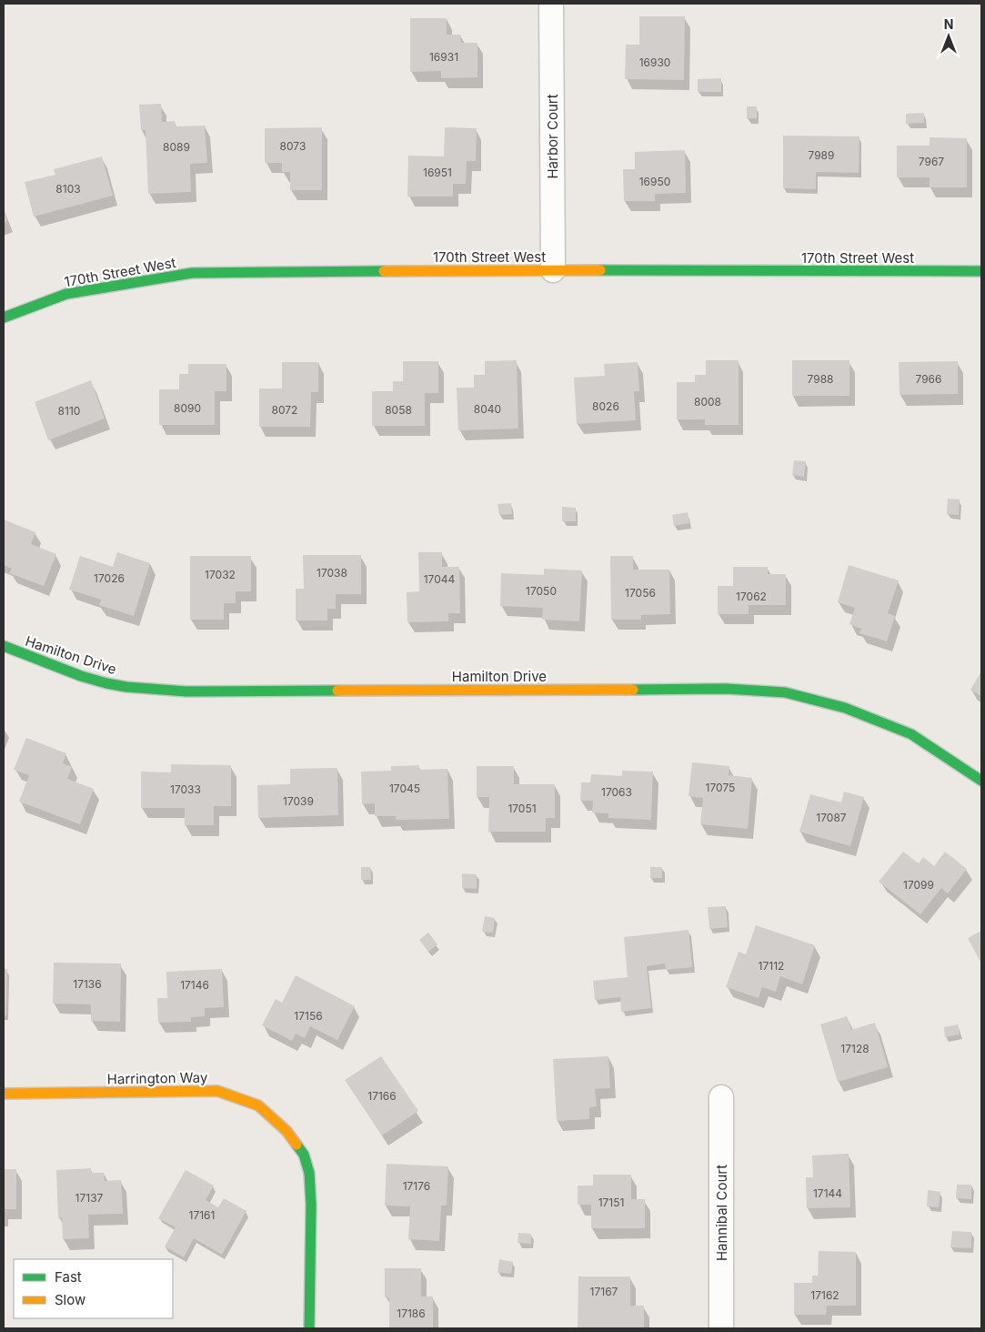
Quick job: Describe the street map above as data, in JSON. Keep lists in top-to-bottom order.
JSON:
{
  "streets": {
    "street": [
      "Harbor Court",
      "170th Street West",
      "Hamilton Drive",
      "Harrington Way",
      "Hannibal Court"
    ]
  },
  "crossings": [
    ["Harbor Court", "170th Street West"]
  ],
  "house_numbers": [
    "16931",
    "16930",
    "8073",
    "8089",
    "7989",
    "7967",
    "16951",
    "16950",
    "8103",
    "7988",
    "7966",
    "8008",
    "8026",
    "8090",
    "8040",
    "8072",
    "8058",
    "8110",
    "17038",
    "17032",
    "17026",
    "17044",
    "17050",
    "17056",
    "17062",
    "17075",
    "17045",
    "17033",
    "17063",
    "17039",
    "17051",
    "17087",
    "17099",
    "17112",
    "17136",
    "17146",
    "17156",
    "17128",
    "17166",
    "17176",
    "17144",
    "17137",
    "17151",
    "17161",
    "17167",
    "17162",
    "17186"
  ],
  "legend": ["Fast", "Slow"],
  "north": "top"
}
